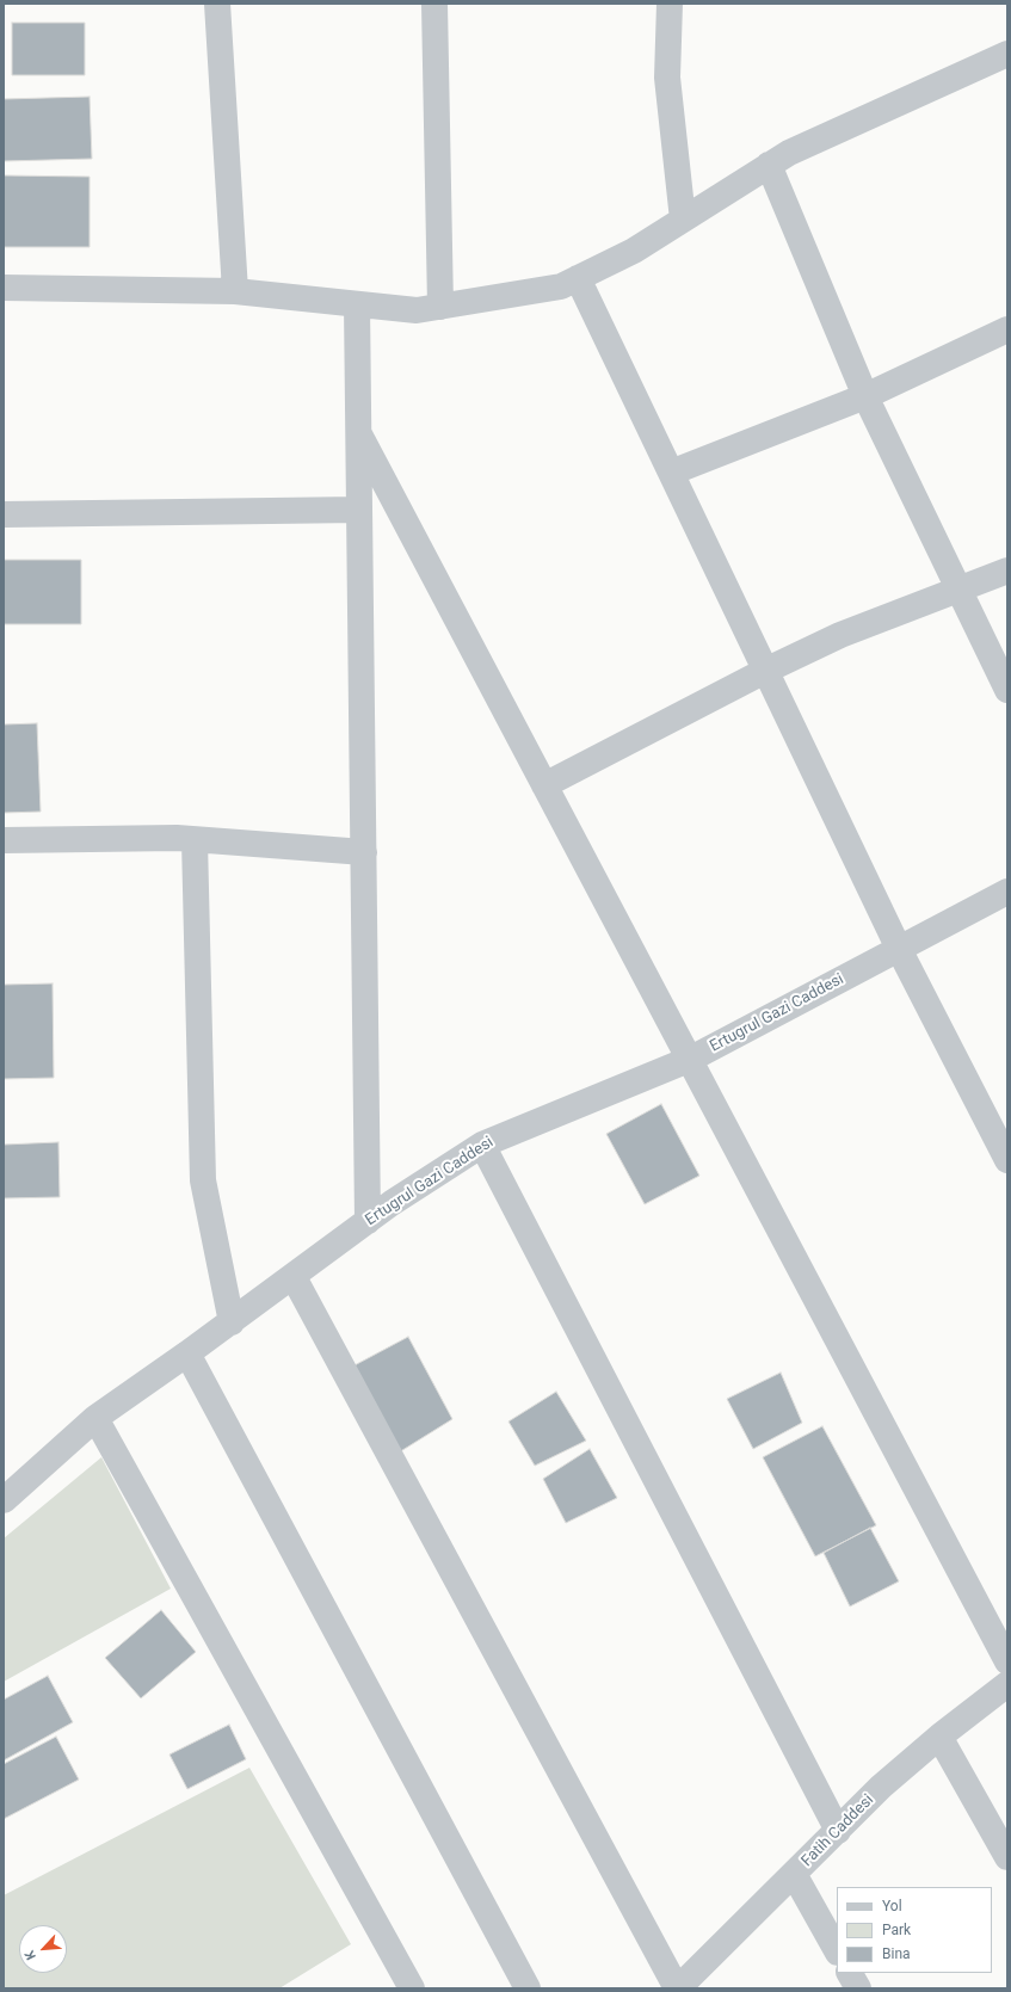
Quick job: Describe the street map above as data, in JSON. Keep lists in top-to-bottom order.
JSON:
{
  "streets": {
    "street": ["Ertugrul Gazi Caddesi", "Fatih Caddesi"]
  },
  "legend": ["Yol", "Park", "Bina"],
  "north": "bottom left"
}
